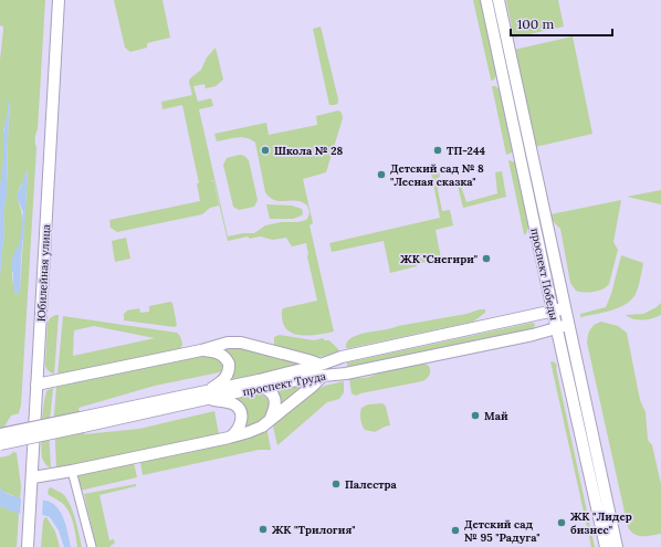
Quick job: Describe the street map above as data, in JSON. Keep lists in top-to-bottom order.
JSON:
{
  "streets": {
    "main road": ["Юбилейная улица", "проспект Победы", "проспект Труда"]
  },
  "crossings": [
    ["проспект Победы", "проспект Труда"]
  ],
  "places": [
    "Школа № 28",
    "ТП-244",
    "Детский сад № 8 \"Лесная сказка\"",
    "ЖК \"Снегири\"",
    "Май",
    "Палестра",
    "ЖК \"Лидер бизнес\"",
    "ЖК \"Трилогия\"",
    "Детский сад № 95 \"Радуга\""
  ],
  "scale_bar": "100 m"
}
